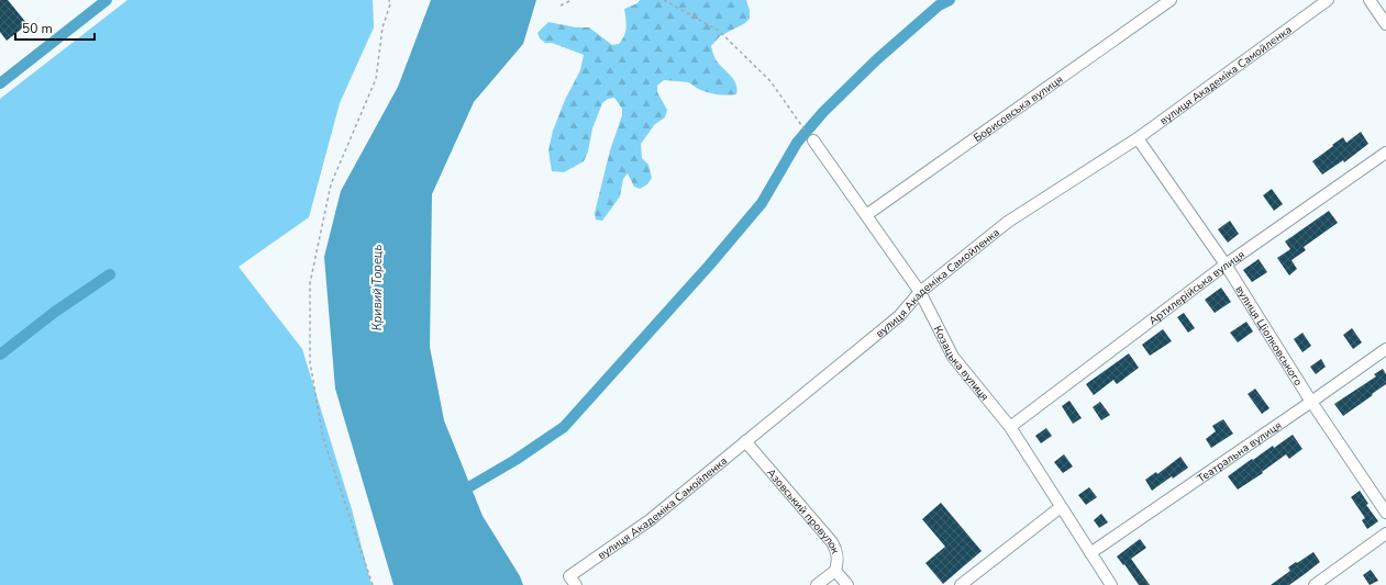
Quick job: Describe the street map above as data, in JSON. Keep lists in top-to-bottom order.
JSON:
{
  "streets": {
    "street": [
      "вулиця Академіка Самойленка",
      "Борисовська вулиця",
      "Артилерійська вулиця",
      "вулиця Ціолковського",
      "Козацька вулиця",
      "Театральна вулиця",
      "Азовський провулок"
    ]
  },
  "crossings": [
    ["вулиця Академіка Самойленка", "вулиця Ціолковського"],
    ["вулиця Академіка Самойленка", "Козацька вулиця"],
    ["вулиця Академіка Самойленка", "Азовський провулок"],
    ["Борисовська вулиця", "Козацька вулиця"],
    ["Артилерійська вулиця", "вулиця Ціолковського"],
    ["Артилерійська вулиця", "Козацька вулиця"],
    ["вулиця Ціолковського", "Театральна вулиця"],
    ["Козацька вулиця", "Театральна вулиця"]
  ],
  "water": ["Кривий Торець"],
  "scale_bar": "50 m"
}
